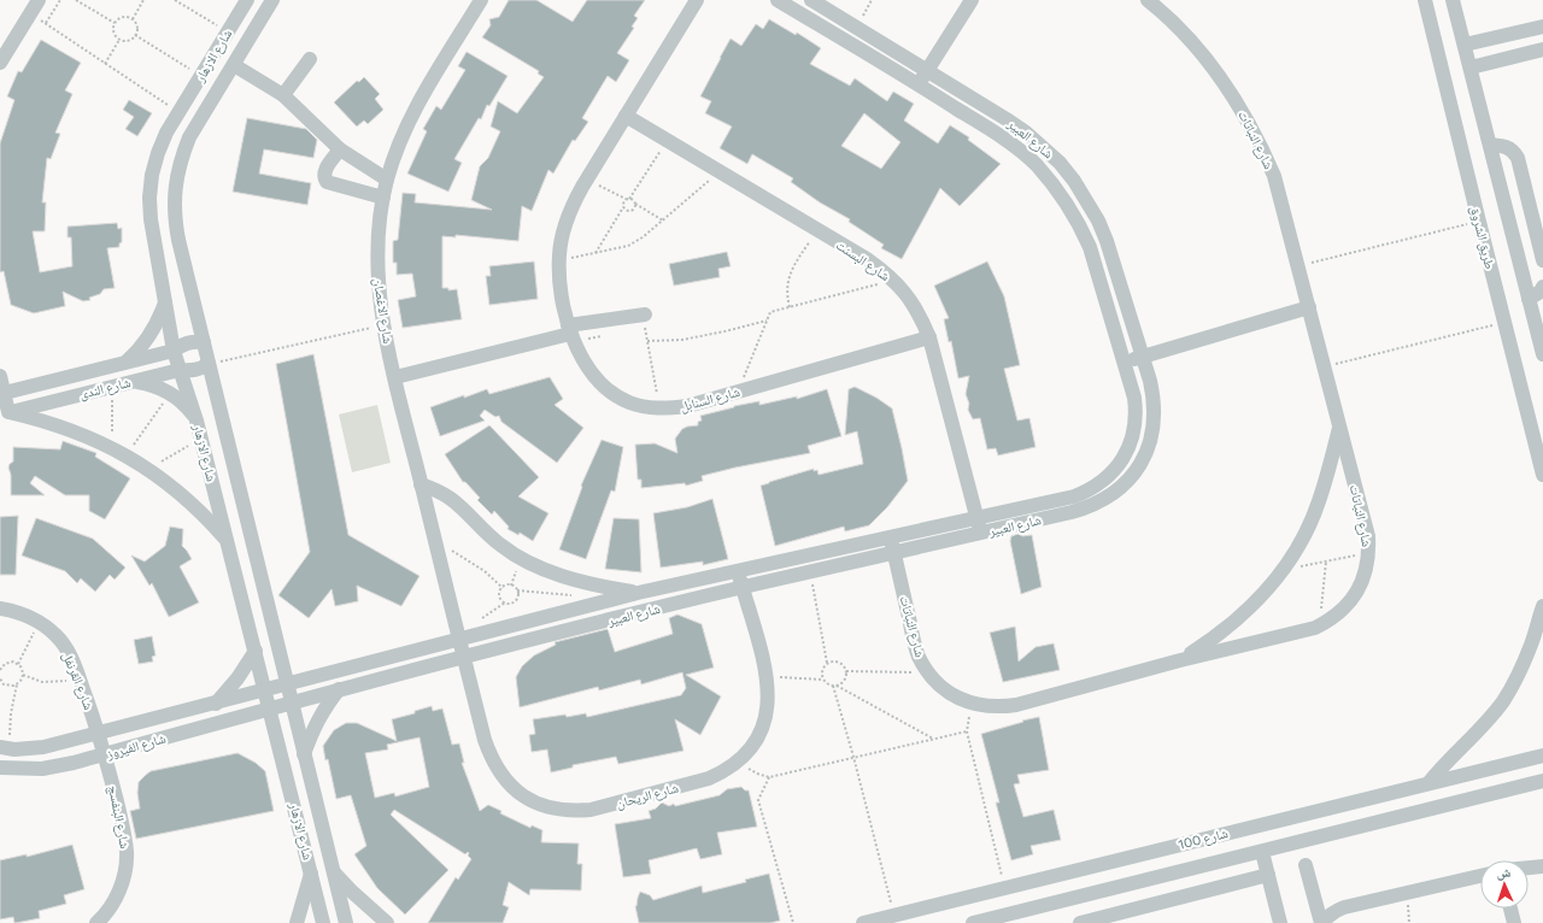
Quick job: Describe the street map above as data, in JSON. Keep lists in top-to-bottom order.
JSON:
{
  "streets": {
    "street": [
      "شارع الازهار",
      "شارع العبير",
      "شارع النباتات",
      "طريق الشروق",
      "شارع البسنت",
      "شارع الاغصان",
      "شارع الندى",
      "شارع السنابل",
      "شارع القرنفل",
      "شارع الفيروز",
      "شارع الريحان",
      "شارع البنفسج",
      "شارع 100"
    ]
  },
  "crossings": [
    ["شارع الازهار", "شارع العبير"],
    ["شارع الازهار", "شارع الندى"],
    ["شارع الازهار", "شارع الفيروز"],
    ["شارع العبير", "شارع النباتات"],
    ["شارع العبير", "شارع البسنت"],
    ["شارع العبير", "شارع الاغصان"],
    ["شارع العبير", "شارع الفيروز"],
    ["شارع العبير", "شارع الريحان"],
    ["شارع البسنت", "شارع السنابل"],
    ["شارع الاغصان", "شارع الريحان"],
    ["شارع القرنفل", "شارع الفيروز"],
    ["شارع القرنفل", "شارع البنفسج"],
    ["شارع الفيروز", "شارع البنفسج"]
  ],
  "north": "top"
}
